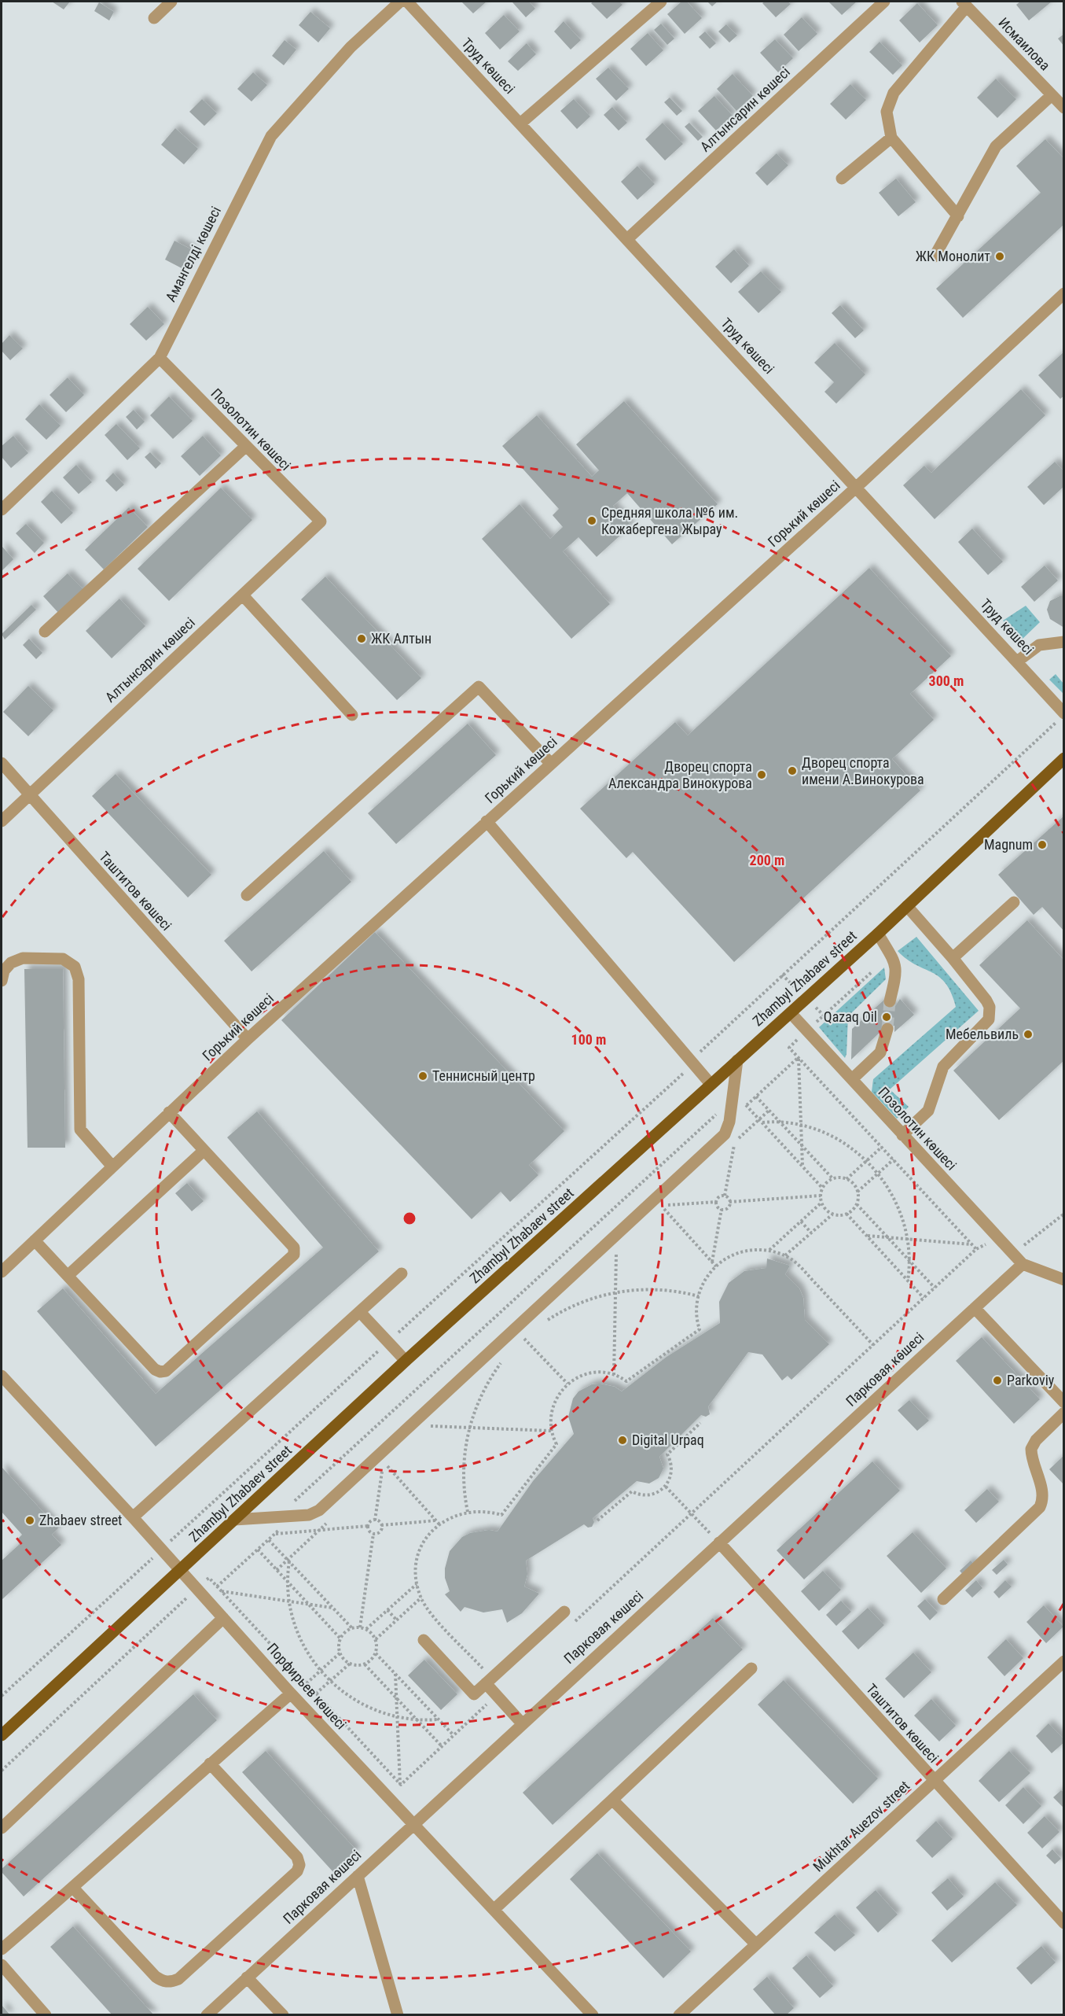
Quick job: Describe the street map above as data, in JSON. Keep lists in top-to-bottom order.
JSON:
{
  "streets": {
    "main road": ["Zhambyl Zhabaev street"],
    "street": [
      "Исмаилова",
      "Труд көшесі",
      "Алтынсарин көшесі",
      "Амангелді көшесі",
      "Позолотин көшесі",
      "Горький көшесі",
      "Таштитов көшесі",
      "Парковая көшесі",
      "Порфирьев көшесі",
      "Mukhtar Auezov street"
    ]
  },
  "crossings": [
    ["Труд көшесі", "Алтынсарин көшесі"],
    ["Труд көшесі", "Горький көшесі"],
    ["Алтынсарин көшесі", "Позолотин көшесі"],
    ["Алтынсарин көшесі", "Таштитов көшесі"],
    ["Амангелді көшесі", "Позолотин көшесі"],
    ["Позолотин көшесі", "Zhambyl Zhabaev street"],
    ["Позолотин көшесі", "Парковая көшесі"],
    ["Горький көшесі", "Таштитов көшесі"],
    ["Таштитов көшесі", "Парковая көшесі"],
    ["Таштитов көшесі", "Mukhtar Auezov street"],
    ["Zhambyl Zhabaev street", "Порфирьев көшесі"],
    ["Парковая көшесі", "Порфирьев көшесі"]
  ],
  "places": [
    "ЖК Монолит",
    "Средняя школа №6 им. Кожабергена Жырау",
    "ЖК Алтын",
    "Дворец спорта имени А.Винокурова",
    "Дворец спорта Александра Винокурова",
    "Magnum",
    "Qazaq Oil",
    "Мебельвиль",
    "Теннисный центр",
    "Parkoviy",
    "Digital Urpaq",
    "Zhabaev street"
  ],
  "rings": ["300 m", "200 m", "100 m"]
}
